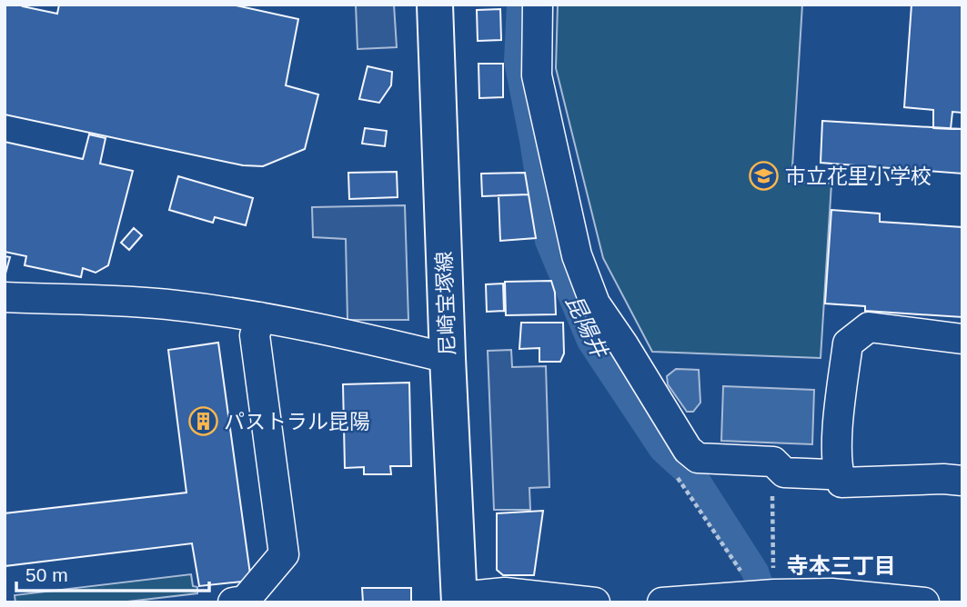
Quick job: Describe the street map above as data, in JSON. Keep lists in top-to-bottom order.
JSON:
{
  "streets": {
    "main road": ["尼崎宝塚線"]
  },
  "districts": ["寺本三丁目"],
  "water": ["昆陽井"],
  "places": {
    "school or university": ["市立花里小学校"],
    "building": ["パストラル昆陽"]
  },
  "scale_bar": "50 m"
}
